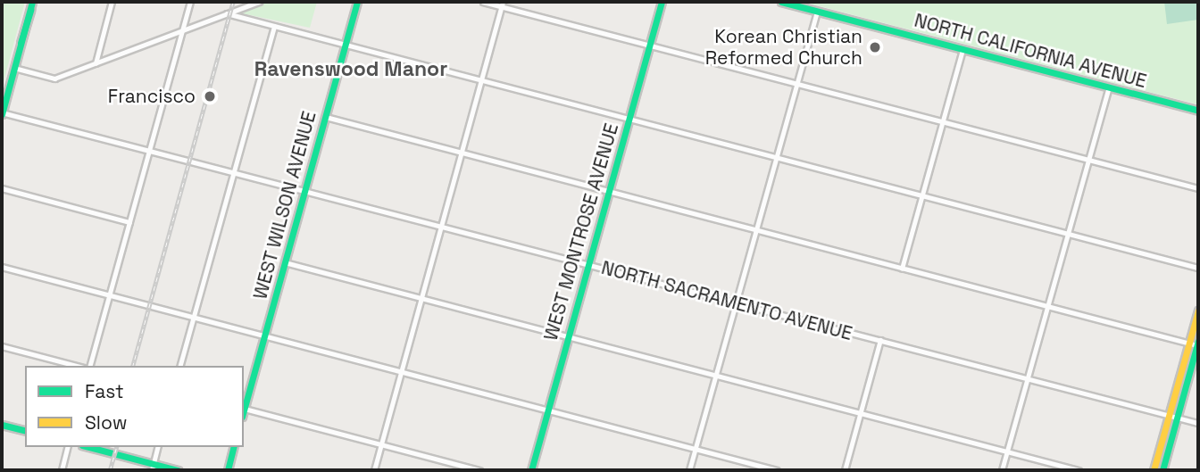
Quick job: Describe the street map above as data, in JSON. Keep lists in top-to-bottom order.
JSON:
{
  "streets": {
    "main road": ["NORTH CALIFORNIA AVENUE", "WEST WILSON AVENUE", "WEST MONTROSE AVENUE"],
    "street": ["NORTH SACRAMENTO AVENUE"]
  },
  "crossings": [
    ["WEST WILSON AVENUE", "NORTH SACRAMENTO AVENUE"],
    ["WEST MONTROSE AVENUE", "NORTH SACRAMENTO AVENUE"]
  ],
  "districts": ["Ravenswood Manor"],
  "places": ["Korean Christian Reformed Church", "Francisco"],
  "legend": ["Fast", "Slow"]
}
